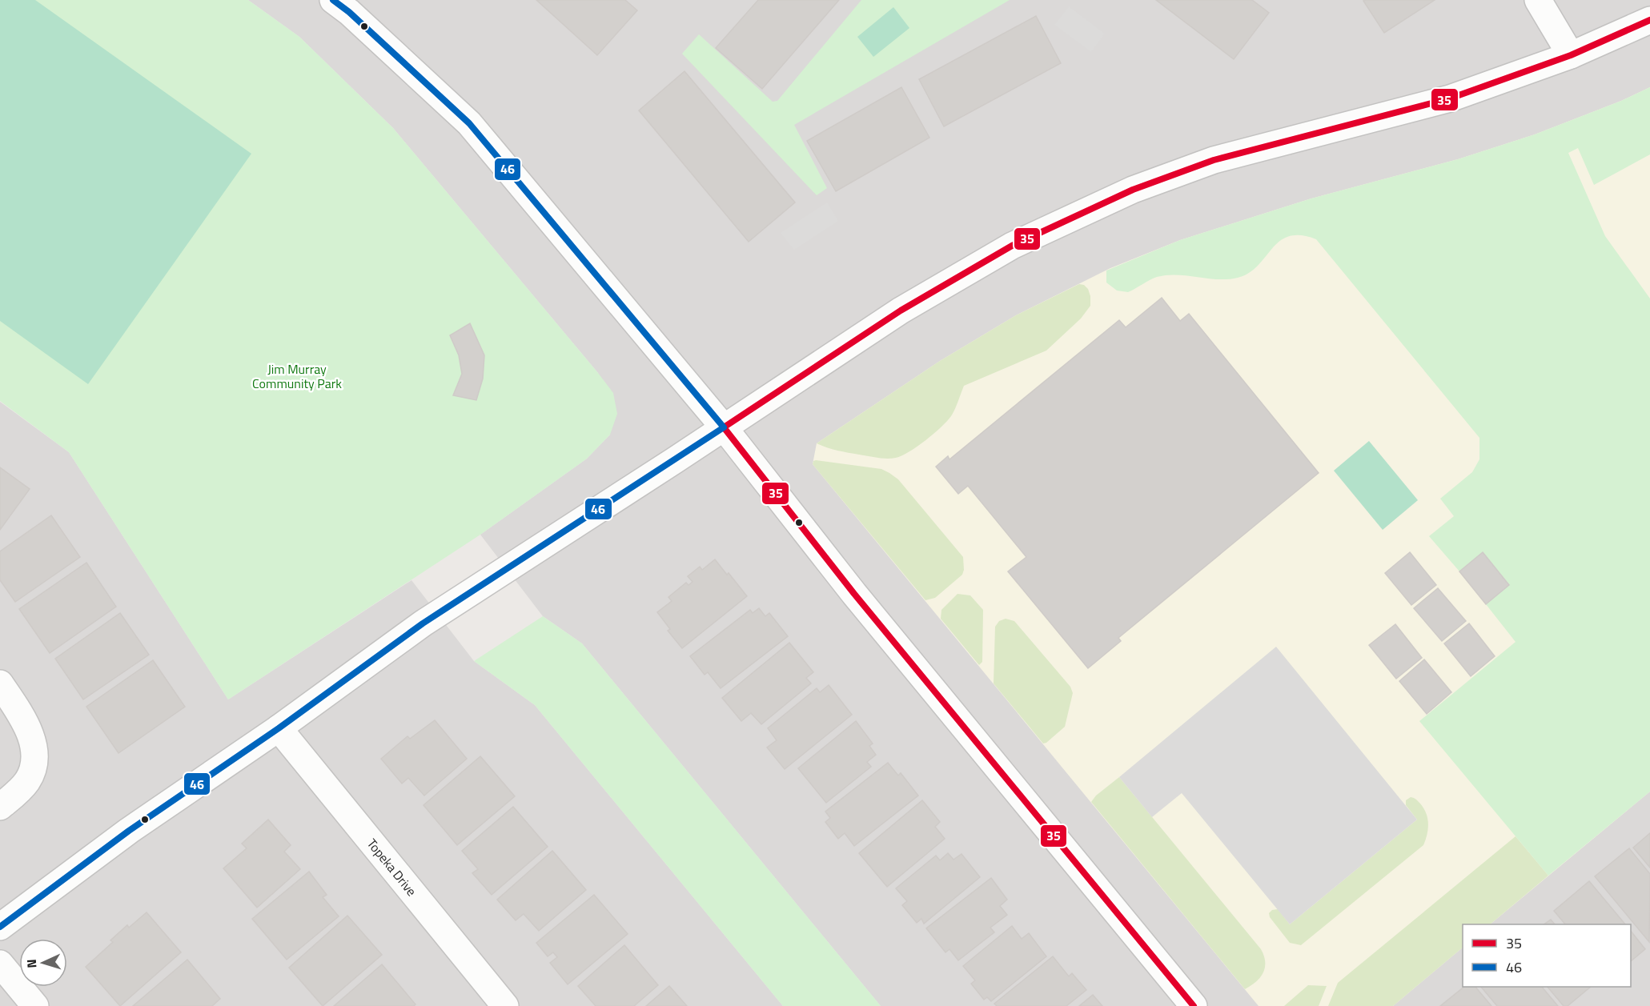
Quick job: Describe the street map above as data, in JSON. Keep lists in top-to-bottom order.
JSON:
{
  "streets": {
    "street": ["Topeka Drive"]
  },
  "parks": ["Jim Murray Community Park"],
  "lines": ["transit line 46", "transit line 35"],
  "legend": ["35", "46"],
  "north": "left"
}
